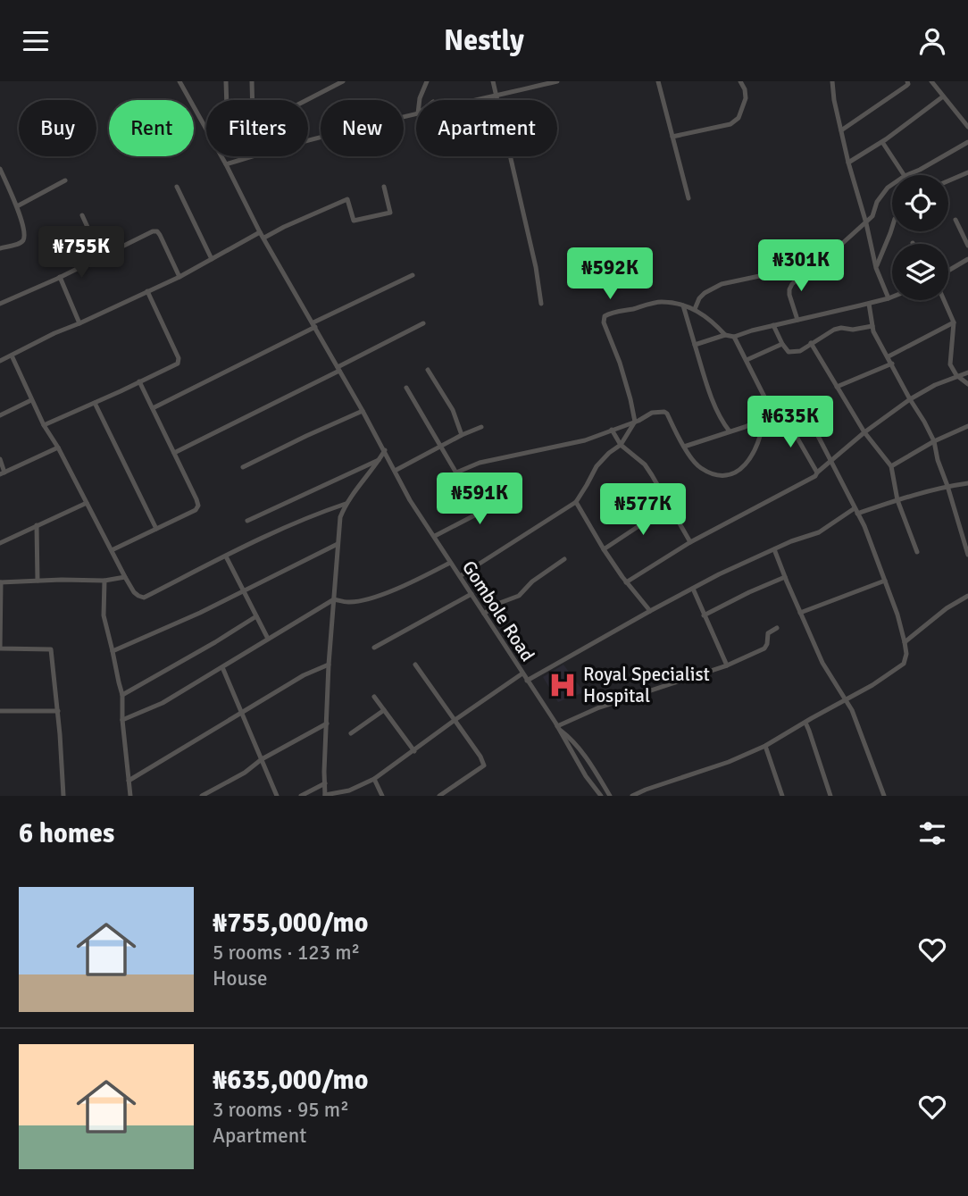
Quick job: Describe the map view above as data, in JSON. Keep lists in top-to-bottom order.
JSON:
{
  "streets": {
    "street": ["Gombole Road"]
  },
  "places": {
    "hospital": ["Royal Specialist Hospital"]
  },
  "page": {
    "header": "Nestly",
    "chip": [
      "Buy",
      "Rent",
      "Filters",
      "New",
      "Apartment"
    ],
    "price": [
      "₦755K",
      "₦301K",
      "₦592K",
      "₦635K",
      "₦591K",
      "₦577K"
    ],
    "heading": "6 homes",
    "list": [
      {
        "name": "₦755,000/mo",
        "note": "5 rooms · 123 m² · House"
      },
      {
        "name": "₦635,000/mo",
        "note": "3 rooms · 95 m² · Apartment"
      }
    ]
  }
}
